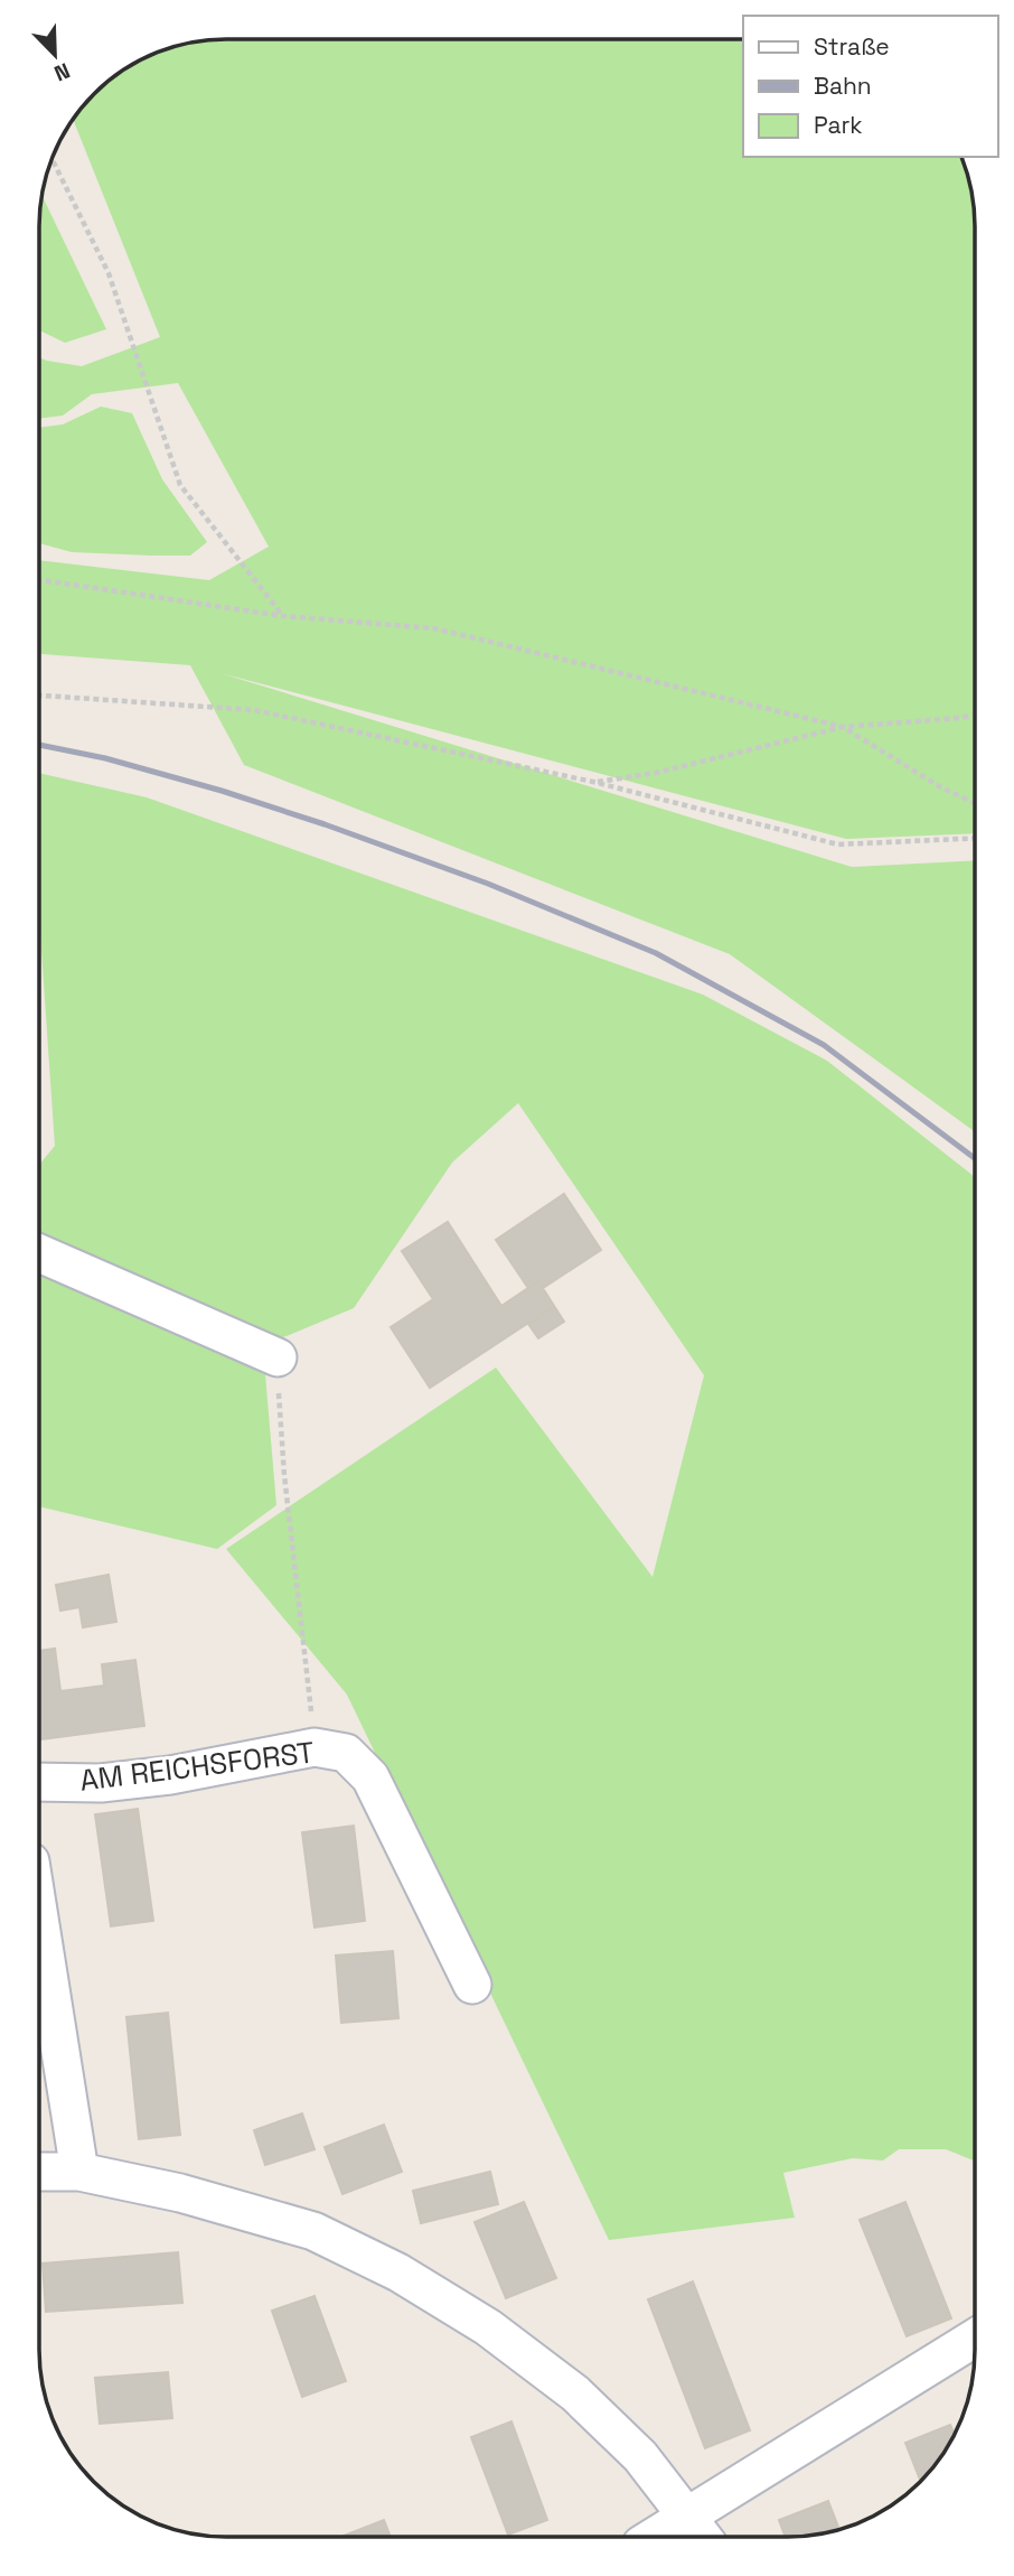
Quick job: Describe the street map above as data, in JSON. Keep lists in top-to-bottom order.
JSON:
{
  "streets": {
    "street": ["AM REICHSFORST"]
  },
  "legend": ["Straße", "Bahn", "Park"],
  "north": "bottom right"
}
